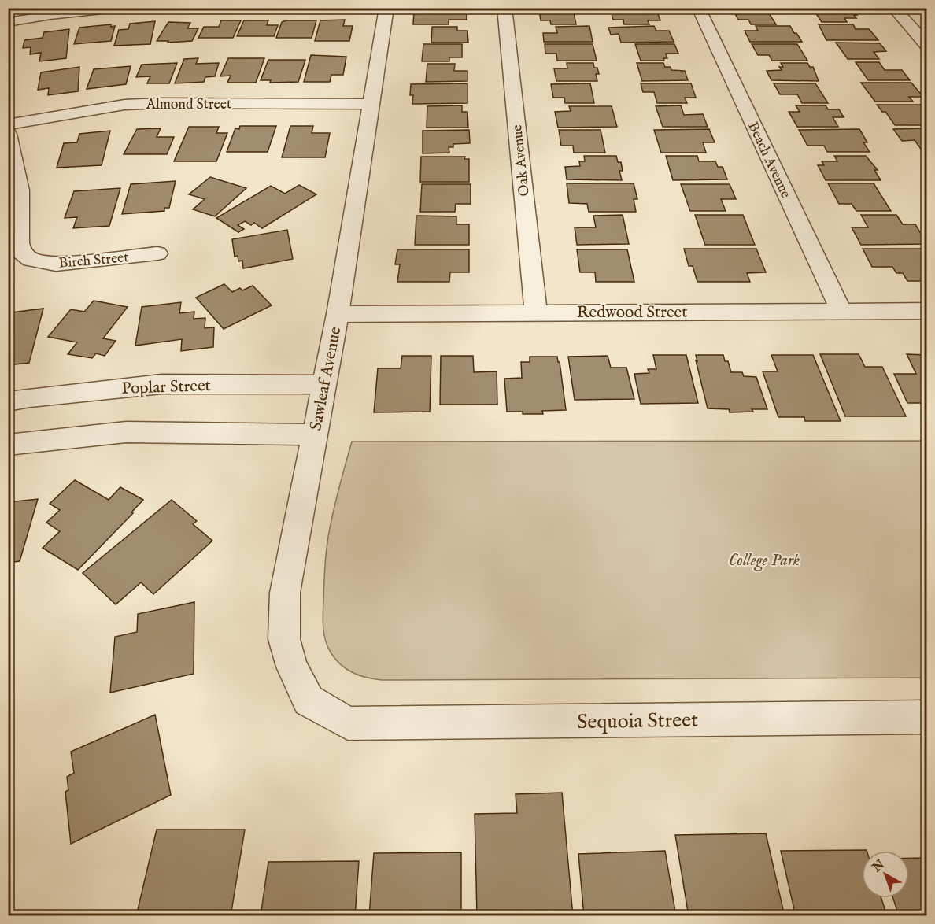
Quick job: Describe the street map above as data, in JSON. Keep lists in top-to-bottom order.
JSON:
{
  "streets": {
    "street": [
      "Almond Street",
      "Beach Avenue",
      "Oak Avenue",
      "Birch Street",
      "Redwood Street",
      "Sawleaf Avenue",
      "Poplar Street",
      "Sequoia Street"
    ]
  },
  "crossings": [
    ["Almond Street", "Sawleaf Avenue"],
    ["Beach Avenue", "Redwood Street"],
    ["Oak Avenue", "Redwood Street"],
    ["Redwood Street", "Sawleaf Avenue"],
    ["Sawleaf Avenue", "Poplar Street"],
    ["Sawleaf Avenue", "Sequoia Street"]
  ],
  "parks": ["College Park"],
  "north": "top left"
}
